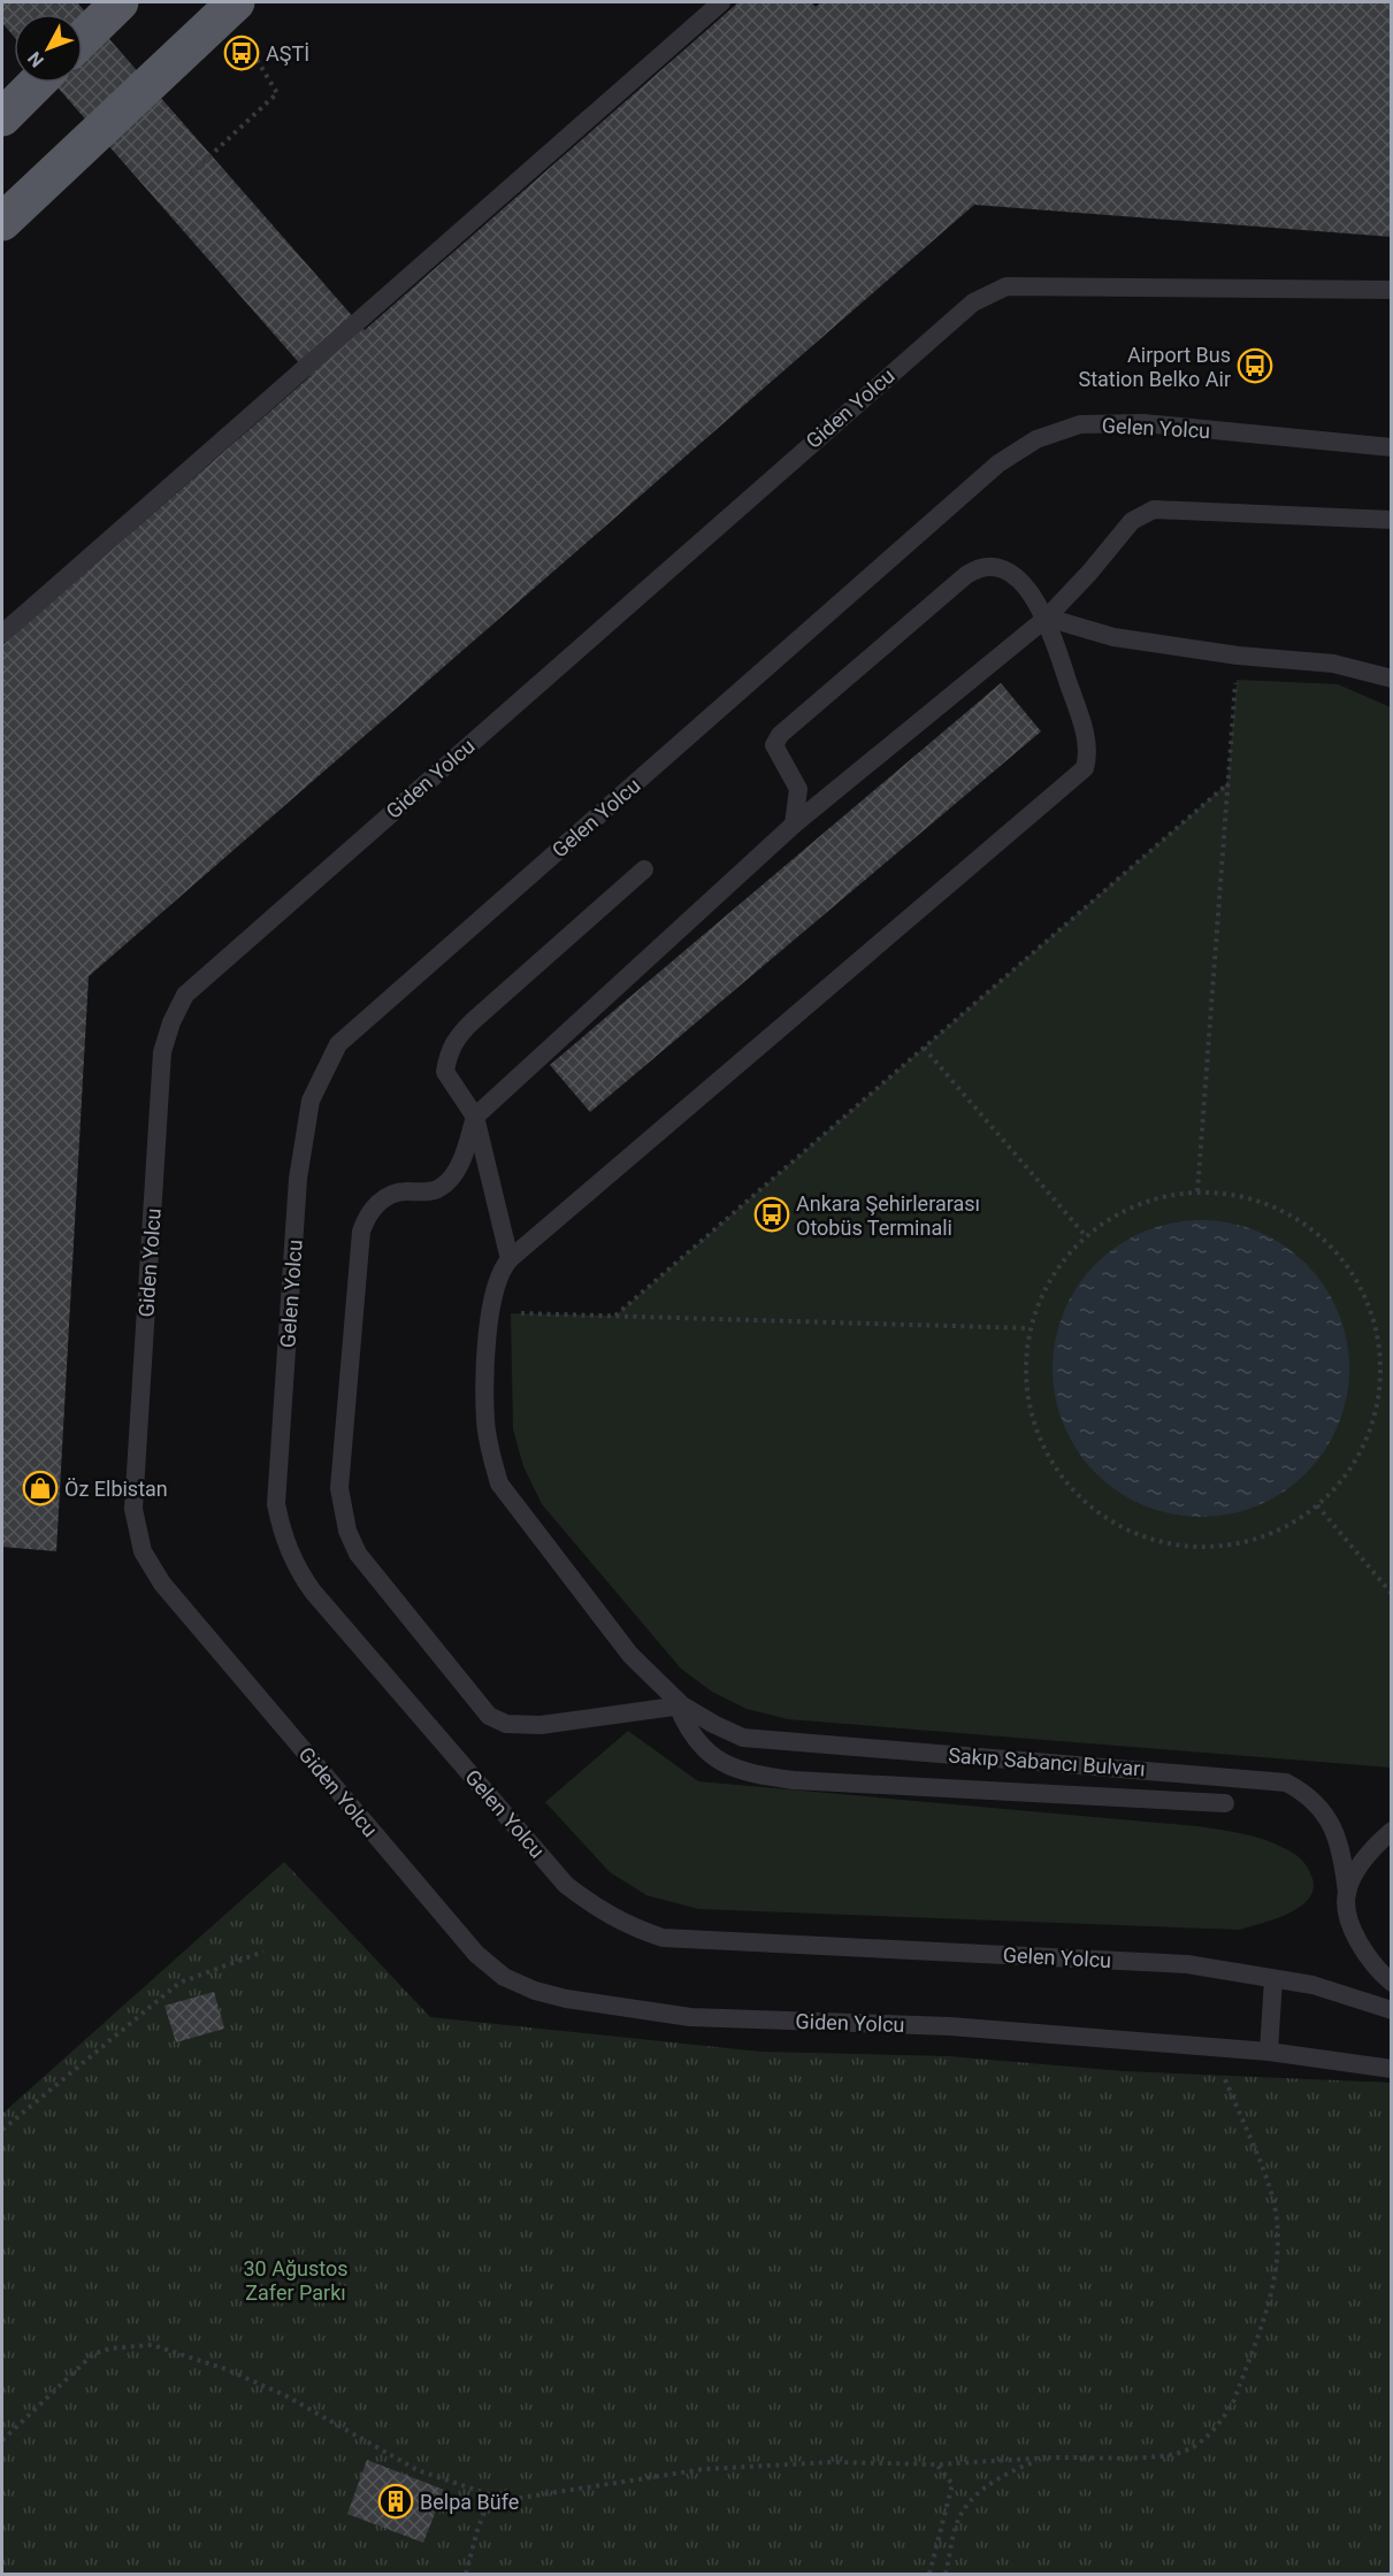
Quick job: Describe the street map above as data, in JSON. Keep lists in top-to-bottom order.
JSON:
{
  "streets": {
    "lane": ["Giden Yolcu", "Gelen Yolcu", "Sakıp Sabancı Bulvarı"]
  },
  "parks": ["30 Ağustos Zafer Parkı"],
  "places": {
    "bus stop": ["AŞTİ", "Airport Bus Station Belko Air", "Ankara Şehirlerarası Otobüs Terminali"],
    "shop": ["Öz Elbistan"],
    "building": ["Belpa Büfe"]
  },
  "north": "bottom left"
}
